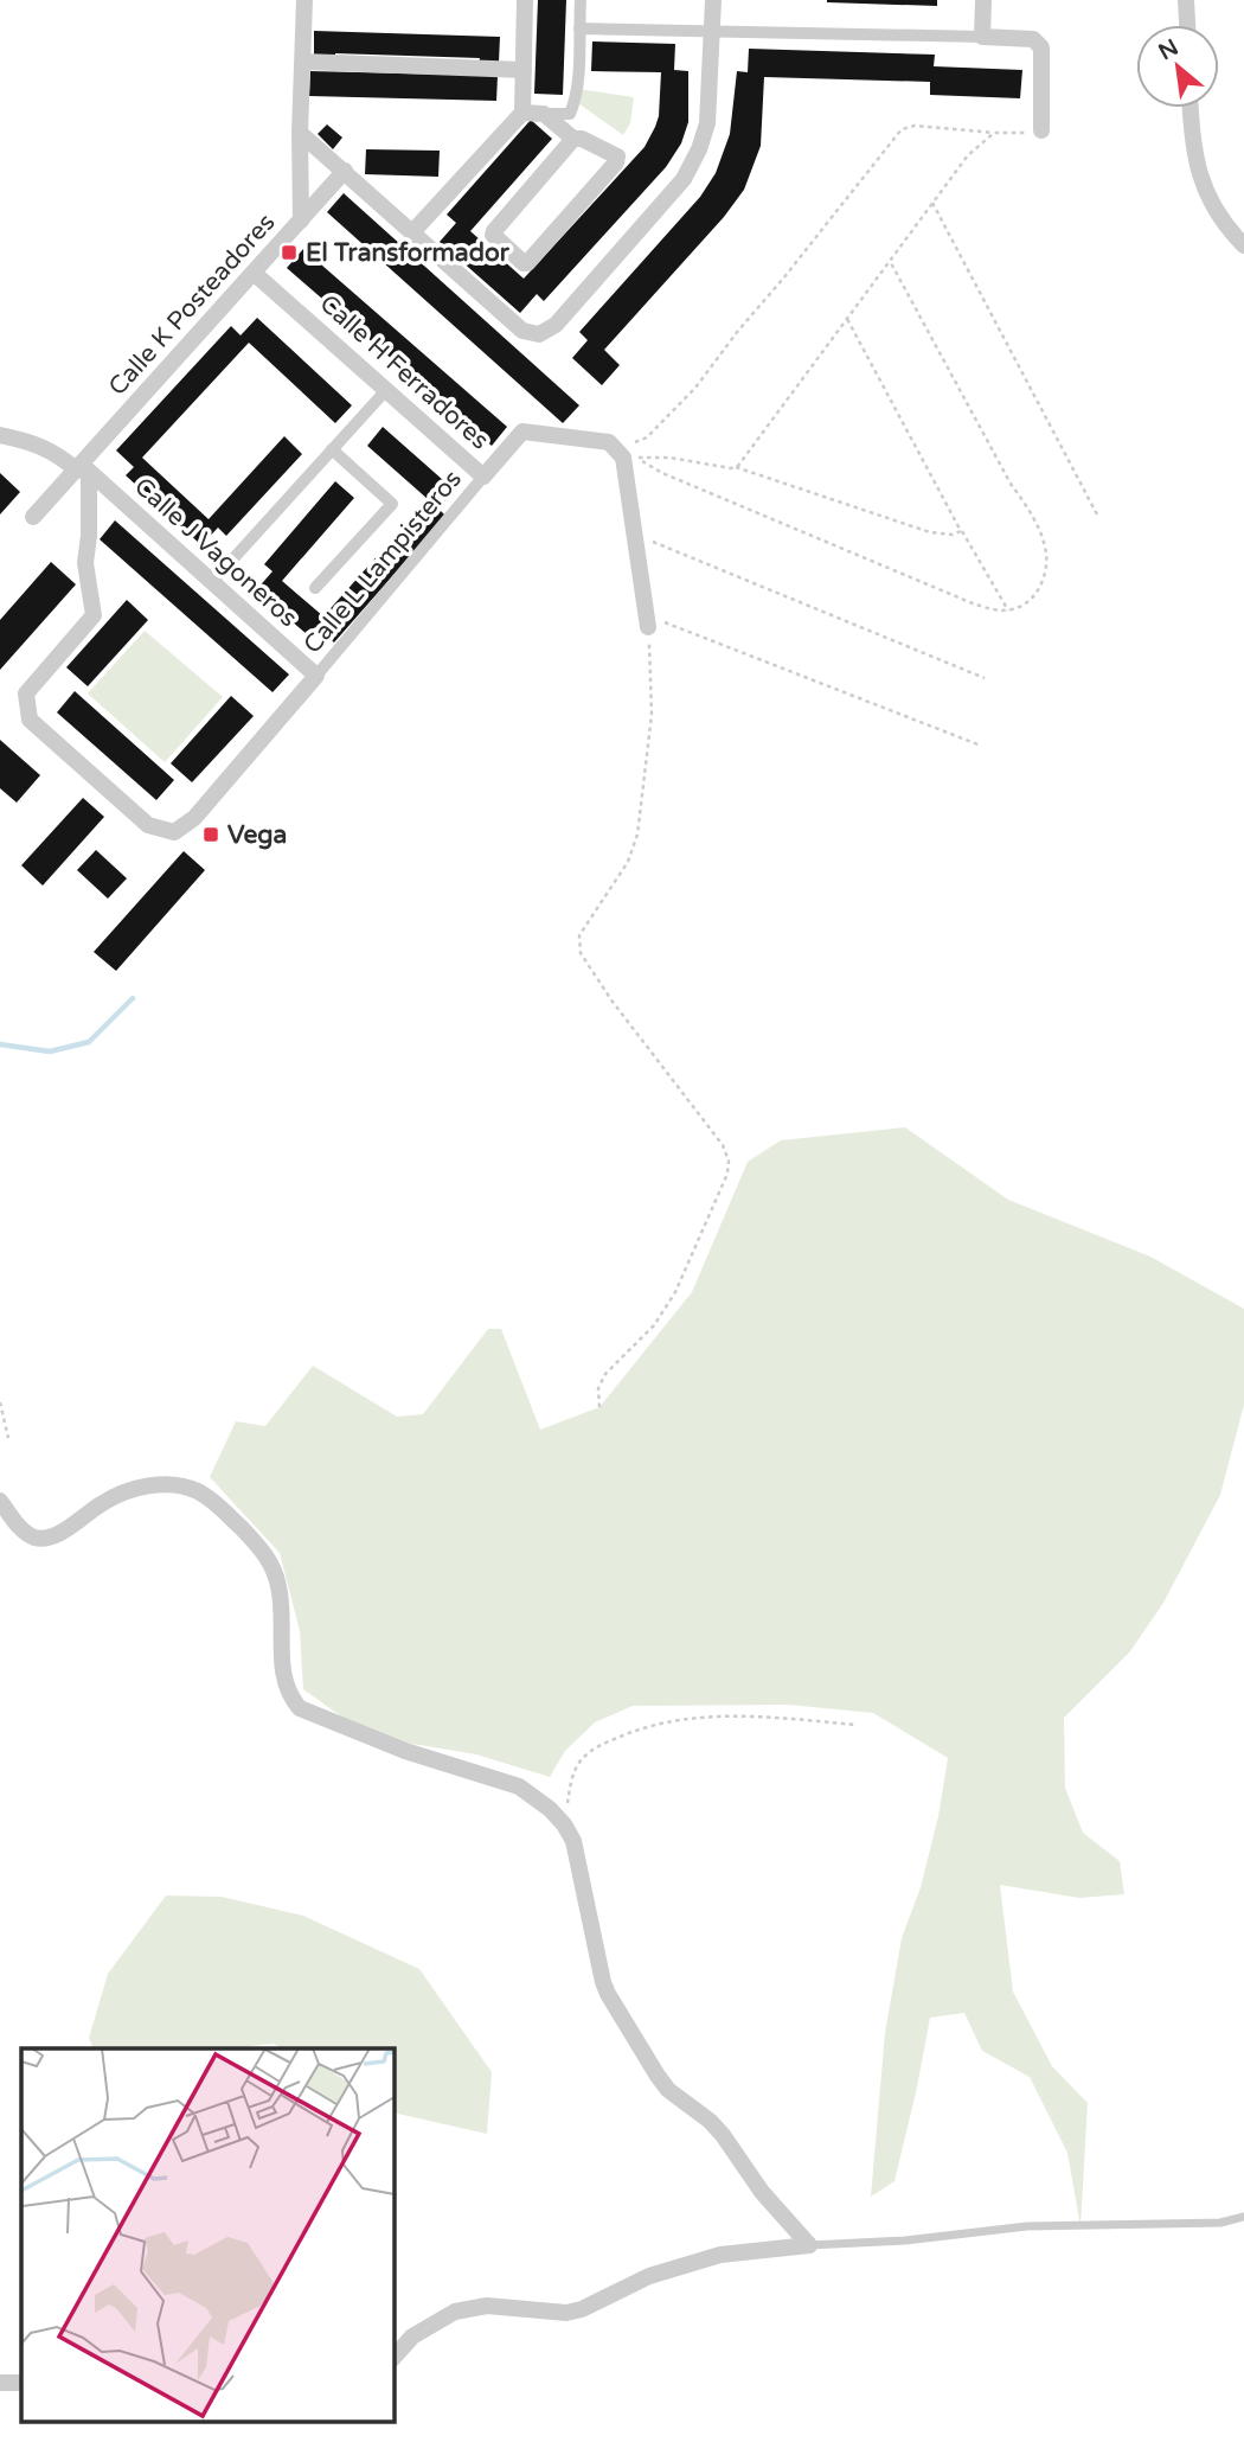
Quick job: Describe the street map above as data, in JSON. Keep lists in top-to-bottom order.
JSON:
{
  "streets": {
    "street": [
      "Calle K Posteadores",
      "Calle H Ferradores",
      "Calle J Vagoneros",
      "Calle L Lampisteros"
    ]
  },
  "crossings": [
    ["Calle K Posteadores", "Calle H Ferradores"],
    ["Calle K Posteadores", "Calle J Vagoneros"],
    ["Calle H Ferradores", "Calle L Lampisteros"],
    ["Calle J Vagoneros", "Calle L Lampisteros"]
  ],
  "places": {
    "transit": ["El Transformador", "Vega"]
  },
  "north": "top left"
}
